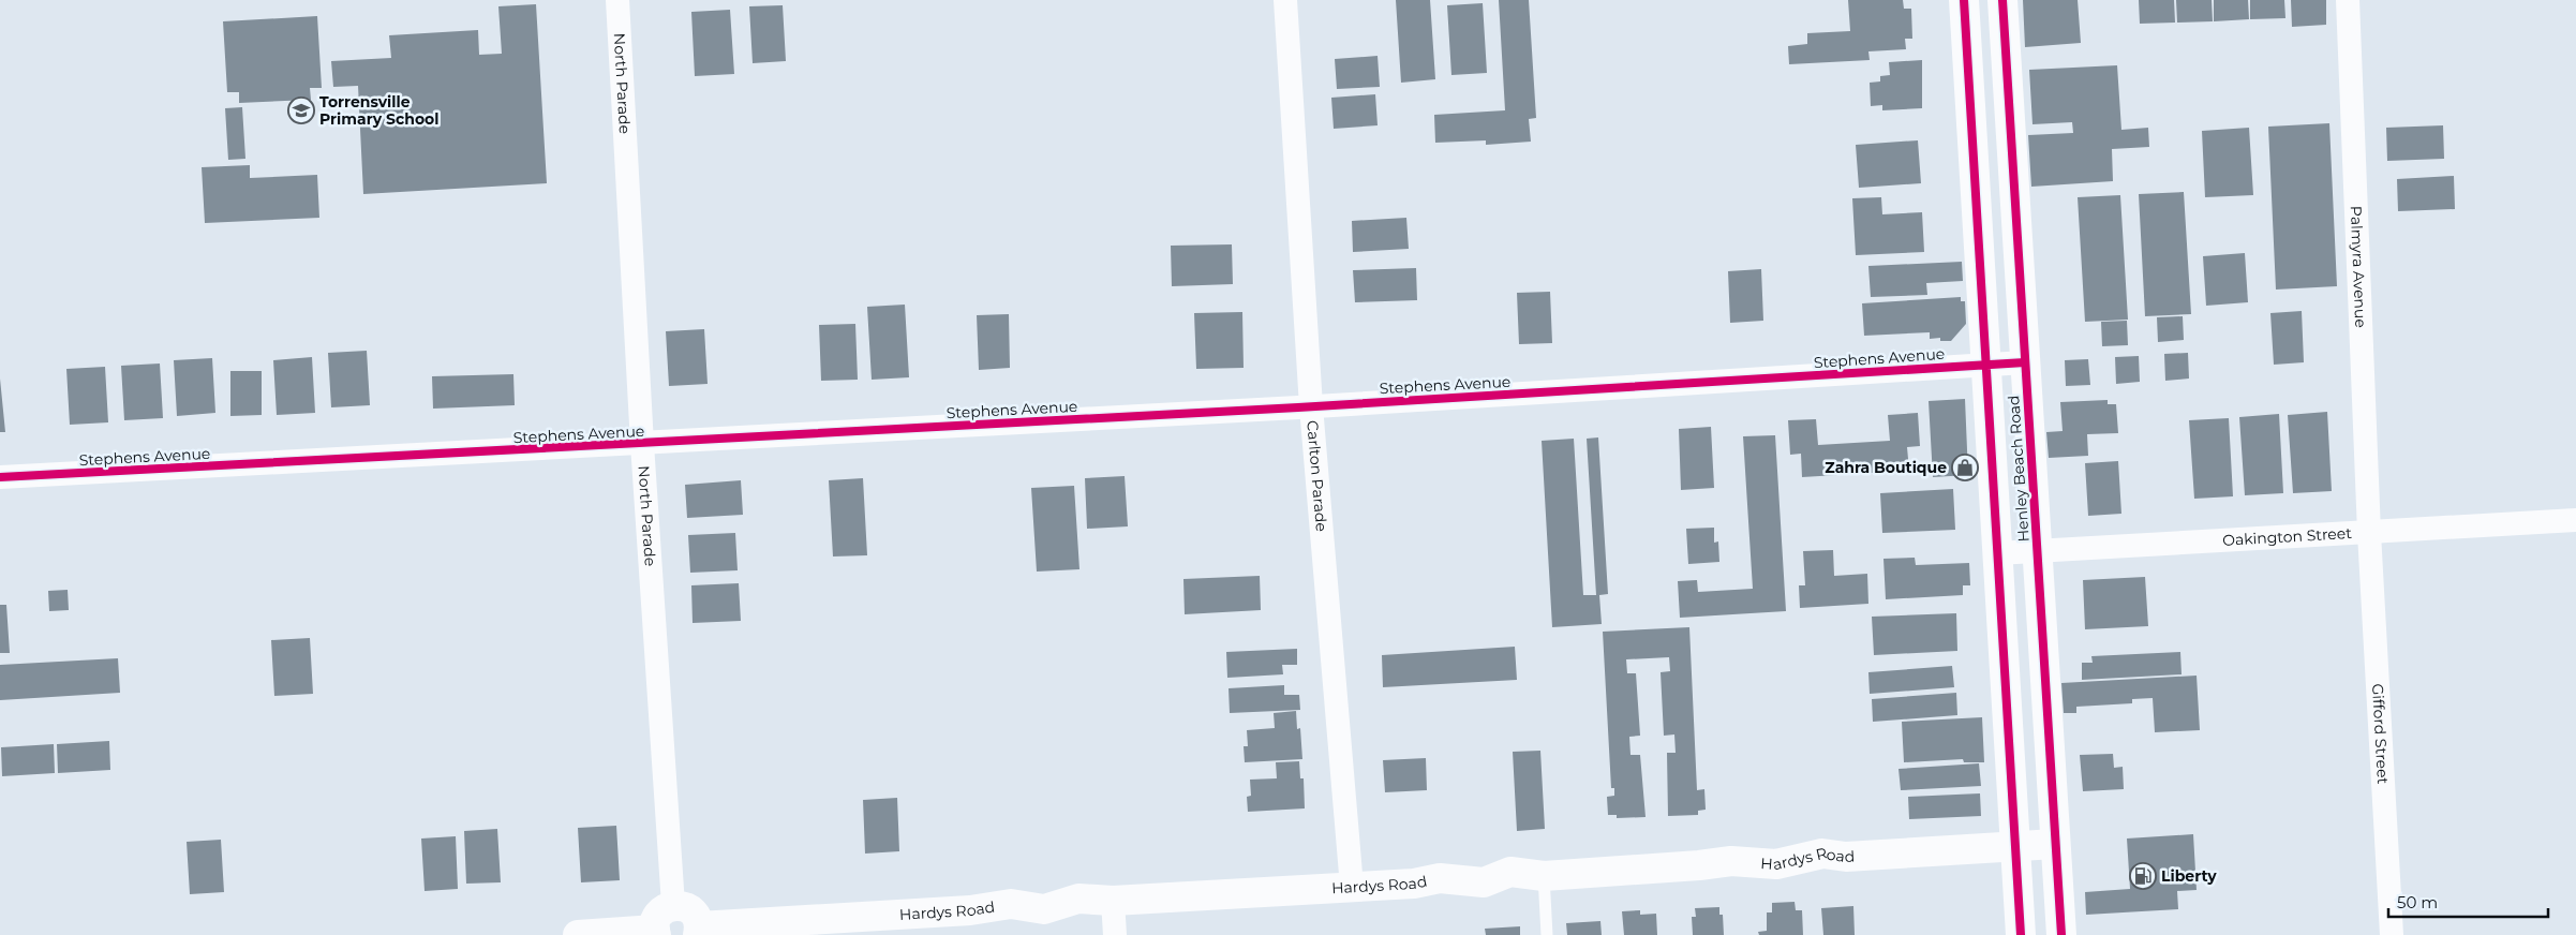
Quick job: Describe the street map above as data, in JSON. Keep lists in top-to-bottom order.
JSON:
{
  "streets": {
    "main road": ["Henley Beach Road", "Hardys Road"],
    "street": [
      "North Parade",
      "Palmyra Avenue",
      "Stephens Avenue",
      "Carlton Parade",
      "Oakington Street",
      "Gifford Street"
    ]
  },
  "crossings": [
    ["North Parade", "Stephens Avenue"],
    ["Palmyra Avenue", "Oakington Street"],
    ["Palmyra Avenue", "Gifford Street"],
    ["Stephens Avenue", "Henley Beach Road"],
    ["Stephens Avenue", "Carlton Parade"],
    ["Henley Beach Road", "Oakington Street"],
    ["Henley Beach Road", "Hardys Road"],
    ["Carlton Parade", "Hardys Road"],
    ["Oakington Street", "Gifford Street"]
  ],
  "places": {
    "school or university": ["Torrensville Primary School"],
    "shop": ["Zahra Boutique"],
    "fuel station": ["Liberty"]
  },
  "scale_bar": "50 m"
}
